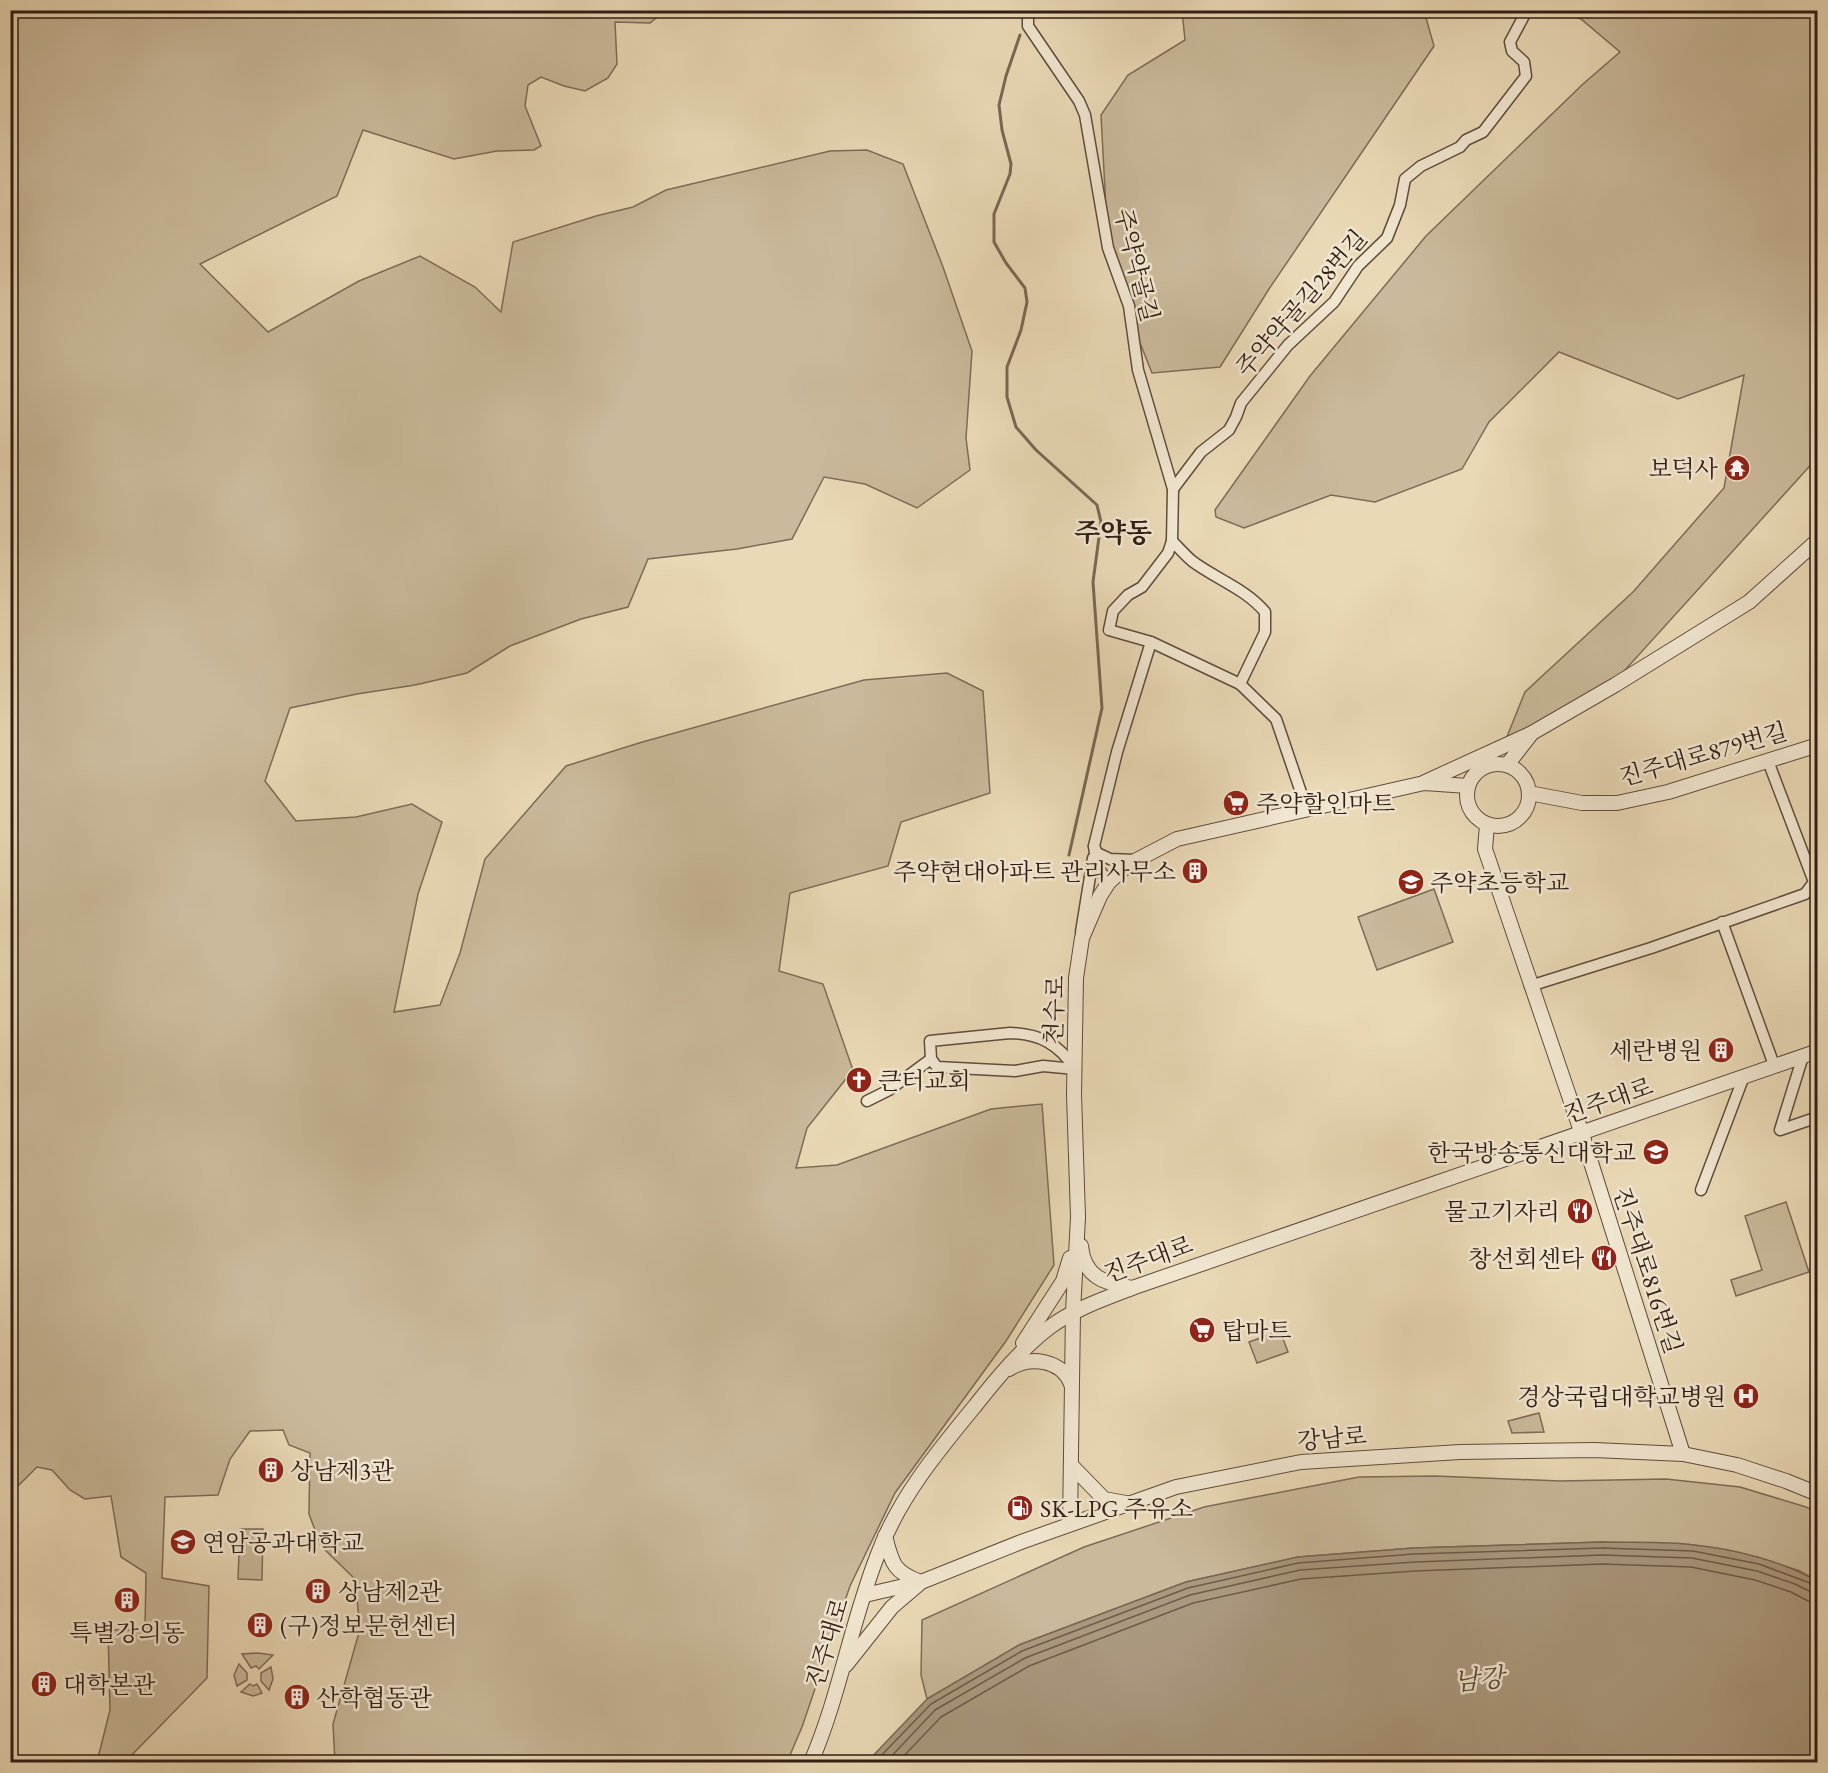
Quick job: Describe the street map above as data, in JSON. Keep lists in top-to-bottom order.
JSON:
{
  "streets": {
    "street": [
      "주약약골길",
      "주약약골길28번길",
      "진주대로879번길",
      "천수로",
      "진주대로",
      "진주대로816번길",
      "강남로"
    ]
  },
  "crossings": [
    ["주약약골길", "주약약골길28번길"],
    ["주약약골길", "천수로"],
    ["진주대로879번길", "천수로"],
    ["진주대로879번길", "진주대로816번길"],
    ["천수로", "진주대로"],
    ["천수로", "진주대로816번길"],
    ["천수로", "강남로"],
    ["진주대로", "진주대로816번길"],
    ["진주대로", "강남로"],
    ["진주대로816번길", "강남로"]
  ],
  "districts": ["주약동"],
  "water": ["남강"],
  "places": {
    "temple": ["보덕사"],
    "supermarket": ["주약할인마트", "탑마트"],
    "building": [
      "주약현대아파트 관리사무소",
      "세란병원",
      "상남제3관",
      "상남제2관",
      "특별강의동",
      "(구)정보문헌센터",
      "대학본관",
      "산학협동관"
    ],
    "school or university": ["주약초등학교", "한국방송통신대학교", "연암공과대학교"],
    "church": ["큰터교회"],
    "restaurant": ["물고기자리", "창선회센타"],
    "hospital": ["경상국립대학교병원"],
    "fuel station": ["SK-LPG 주유소"]
  }
}
